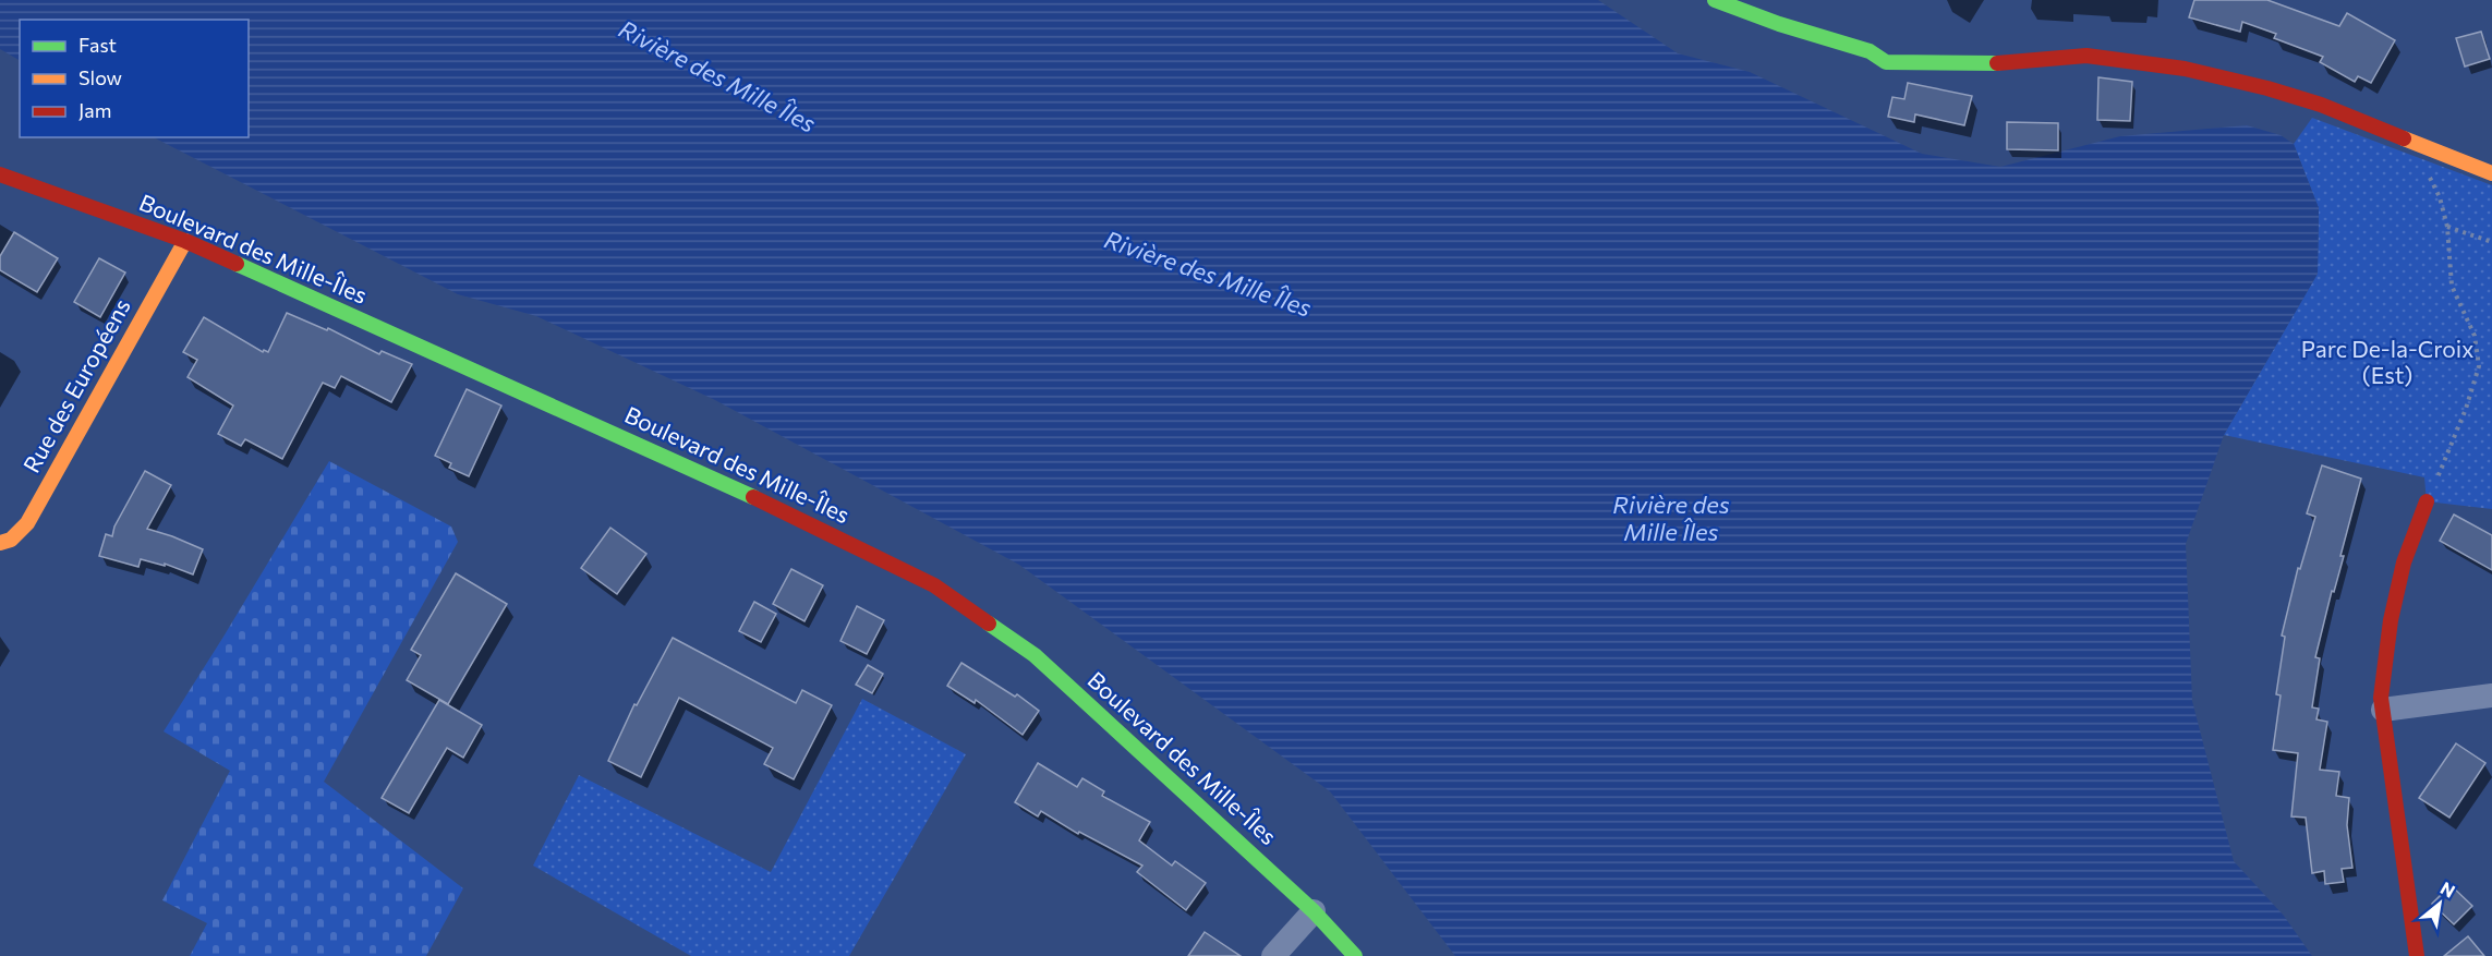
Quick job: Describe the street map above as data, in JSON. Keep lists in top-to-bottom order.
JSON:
{
  "streets": {
    "street": ["Boulevard des Mille-Îles", "Rue des Européens"]
  },
  "crossings": [
    ["Boulevard des Mille-Îles", "Rue des Européens"]
  ],
  "water": ["Rivière des Mille Îles"],
  "parks": ["Parc De-la-Croix (Est)"],
  "legend": ["Fast", "Slow", "Jam"],
  "north": "top right"
}
